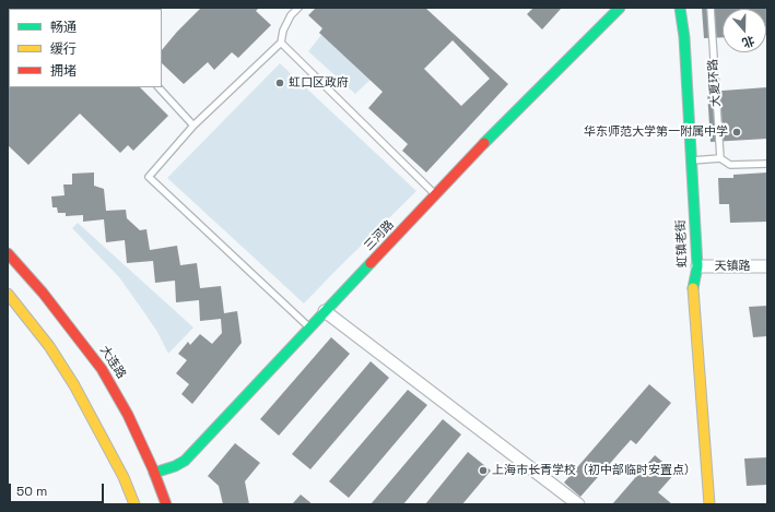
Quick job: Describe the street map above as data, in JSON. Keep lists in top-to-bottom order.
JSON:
{
  "streets": {
    "street": [
      "三河路",
      "虹镇老街",
      "天镇路",
      "大连路"
    ],
    "lane": ["大夏环路"]
  },
  "crossings": [
    ["三河路", "大连路"],
    ["虹镇老街", "天镇路"]
  ],
  "places": ["虹口区政府", "华东师范大学第一附属中学", "上海市长青学校（初中部临时安置点）"],
  "legend": ["畅通", "缓行", "拥堵"],
  "scale_bar": "50 m",
  "north": "bottom"
}
